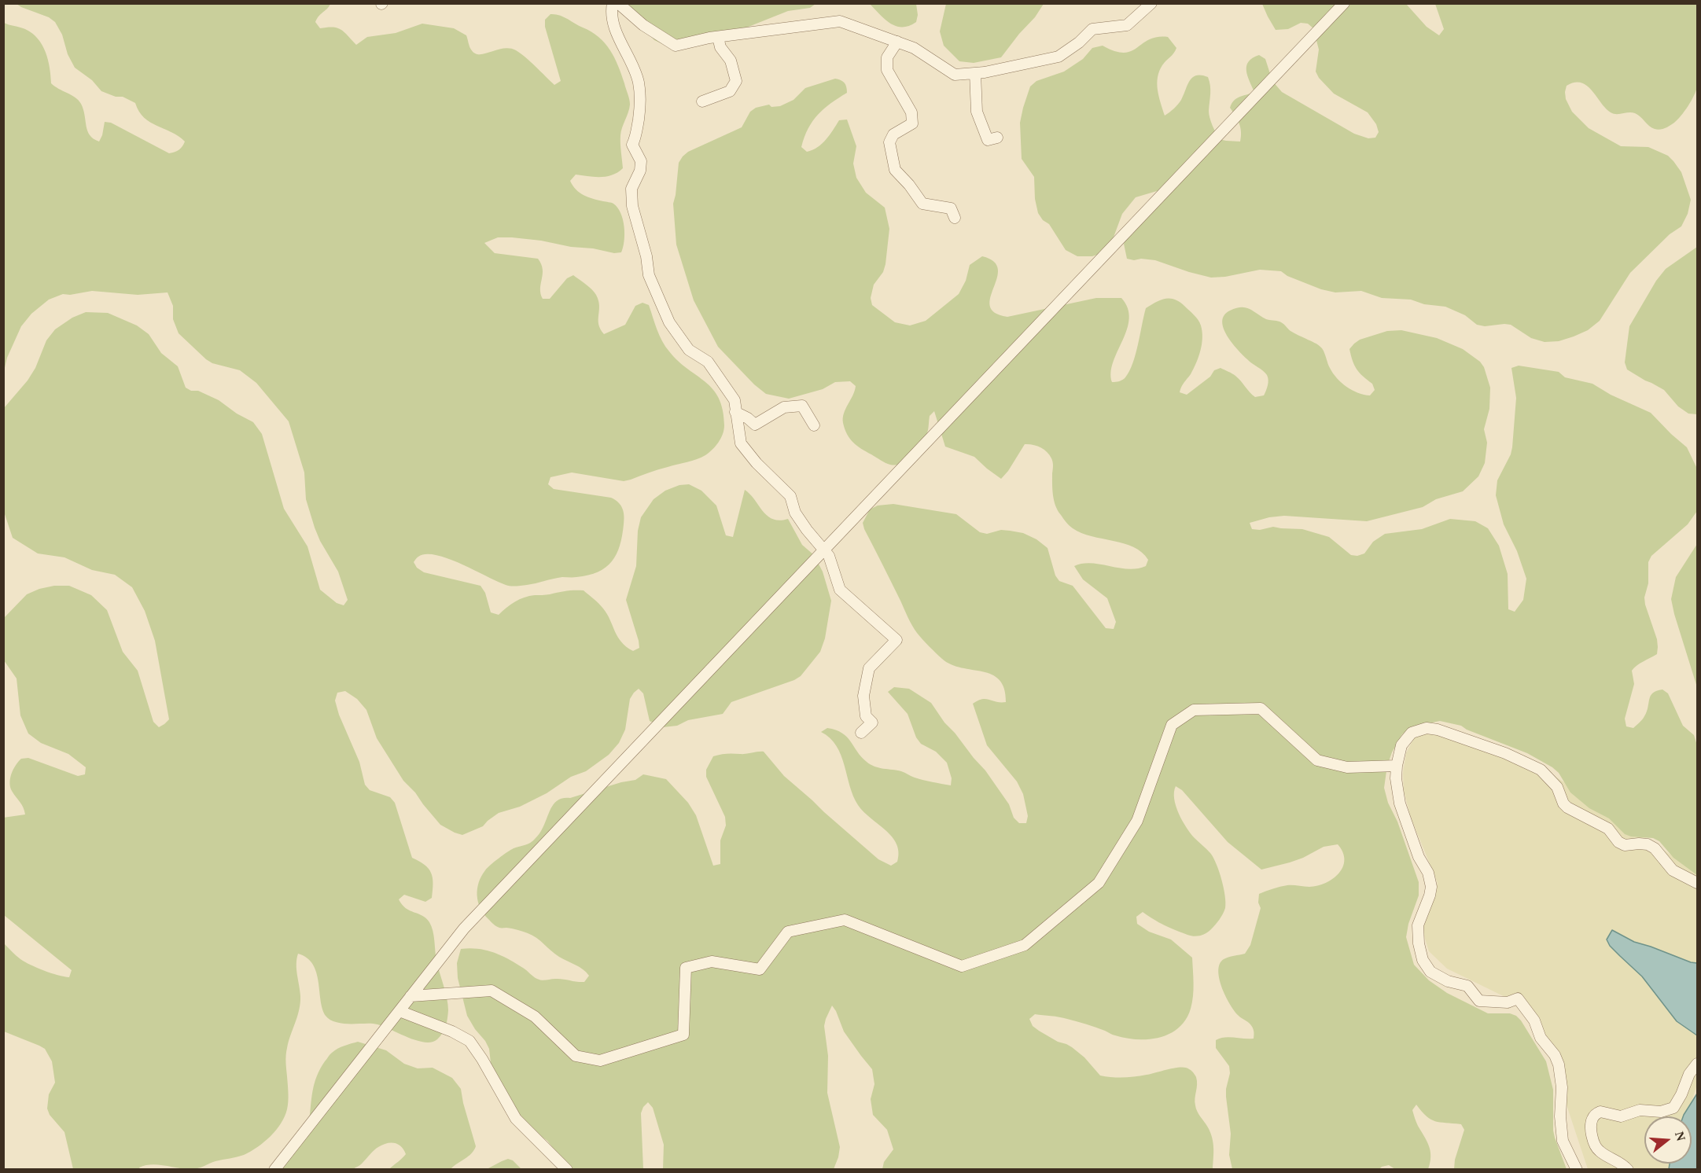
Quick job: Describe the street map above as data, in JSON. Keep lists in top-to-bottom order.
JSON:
{
  "north": "right"
}
